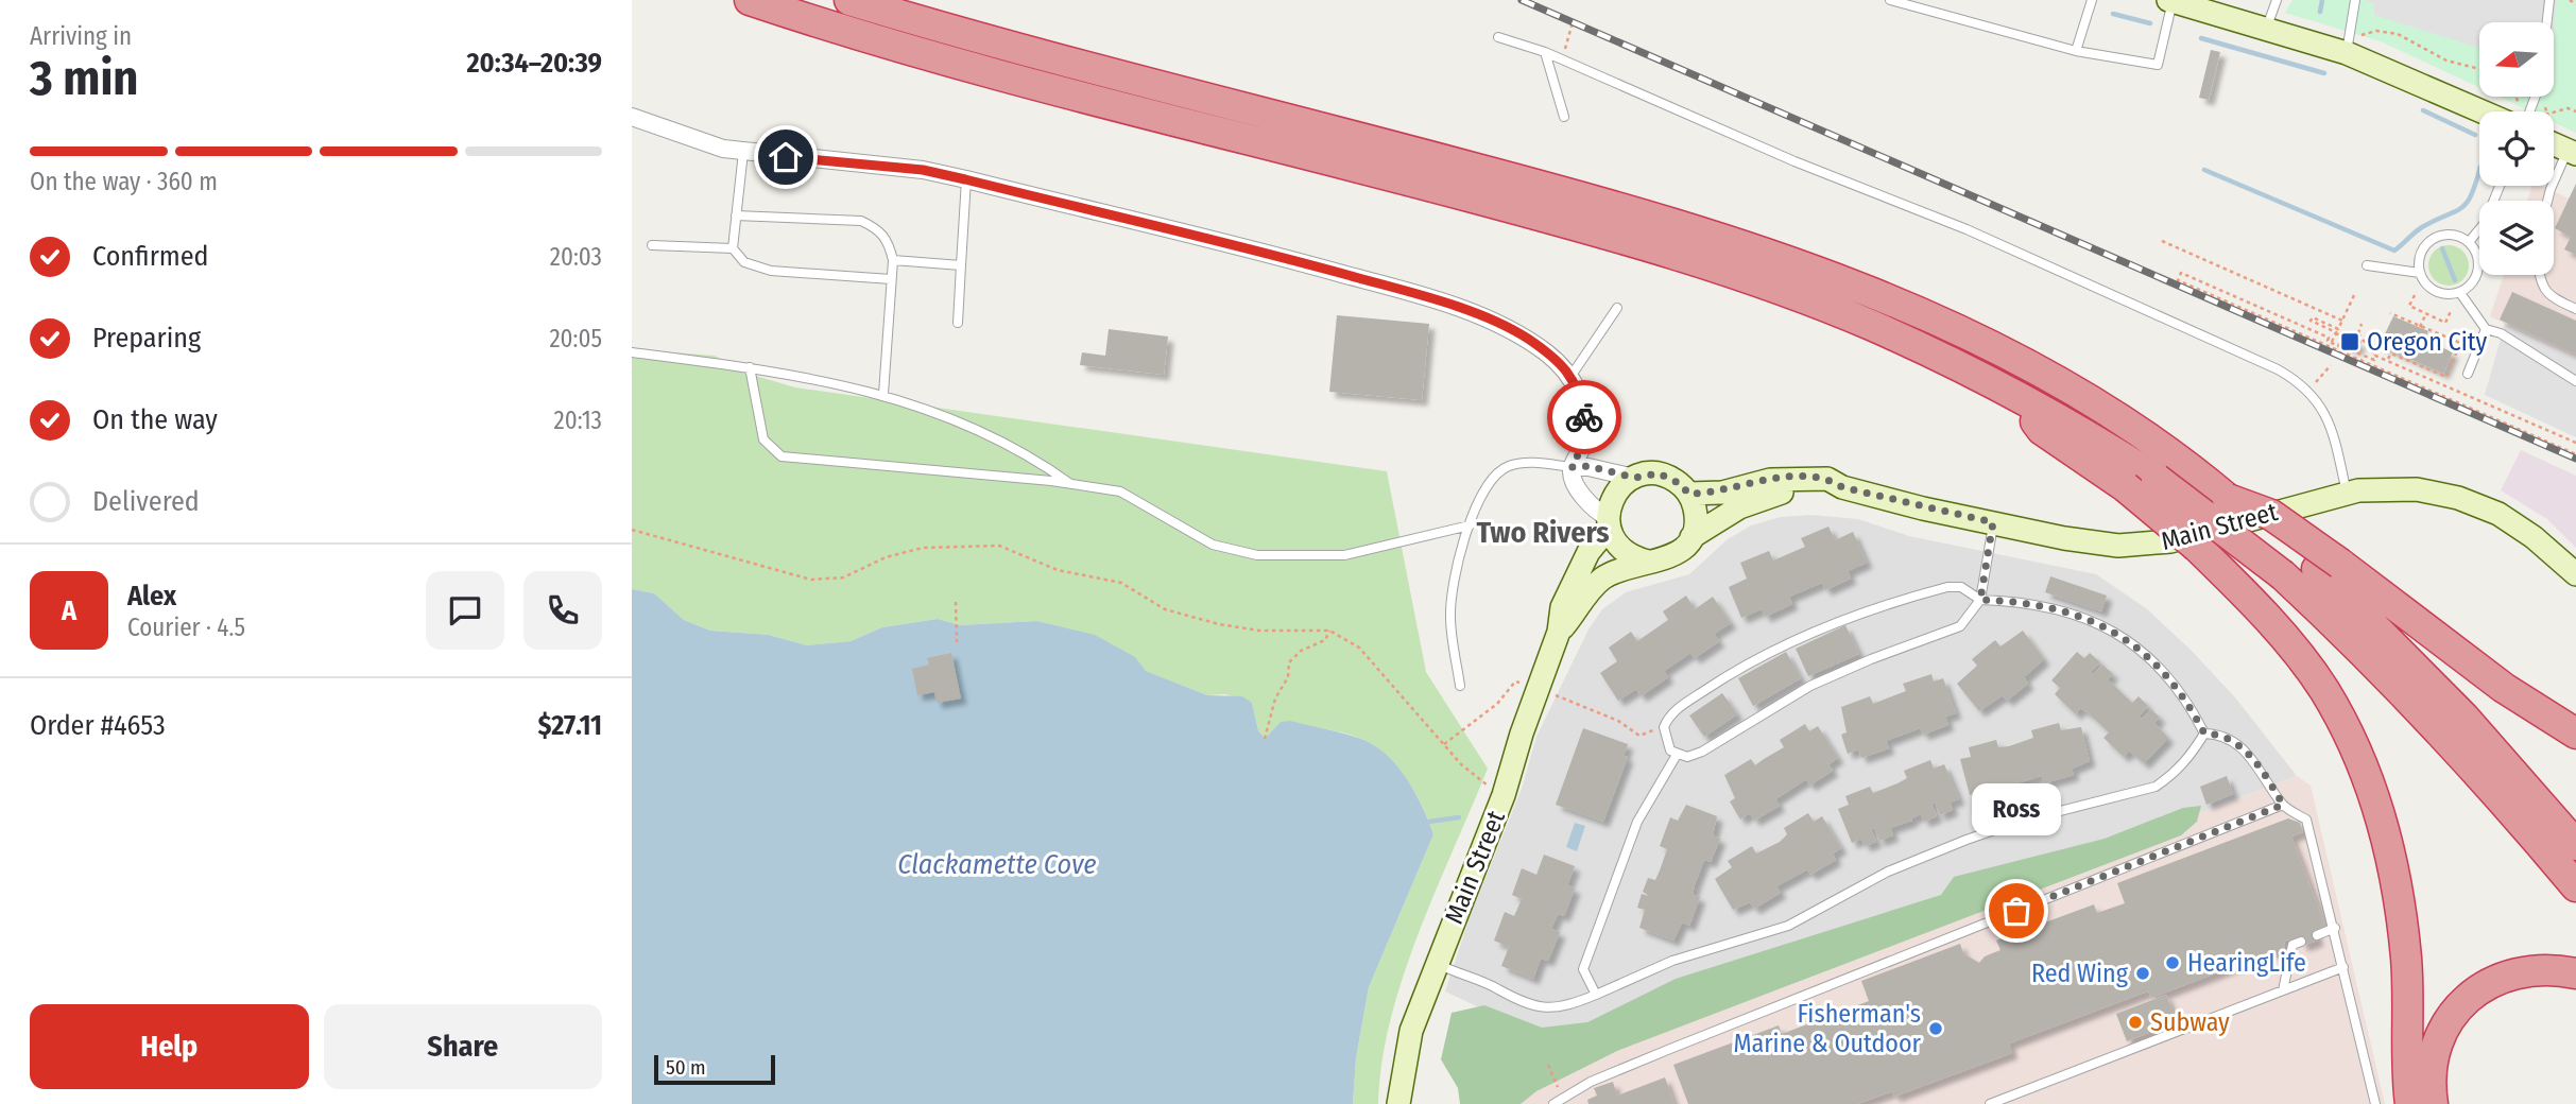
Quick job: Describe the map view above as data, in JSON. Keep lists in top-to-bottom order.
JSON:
{
  "streets": {
    "street": ["Main Street"]
  },
  "districts": ["Two Rivers"],
  "water": ["Clackamette Cove"],
  "places": {
    "transit": ["Oregon City"],
    "other": [
      "Ross",
      "HearingLife",
      "Red Wing",
      "Subway",
      "Fisherman's Marine & Outdoor"
    ]
  },
  "scale_bar": "50 m",
  "north": "left",
  "page": {
    "heading": ["3 min", "Arriving in", "20:34–20:39"],
    "panel": [
      "Alex",
      "Courier · 4.5",
      "Order #4653",
      "$27.11"
    ],
    "bar": "On the way · 360 m",
    "list": [
      ["Confirmed", "20:03"],
      ["Preparing", "20:05"],
      ["On the way", "20:13"],
      "Delivered"
    ],
    "round": "A",
    "bubble": "Ross",
    "buttons": ["Help", "Share"],
    "scale": "50 m"
  }
}
